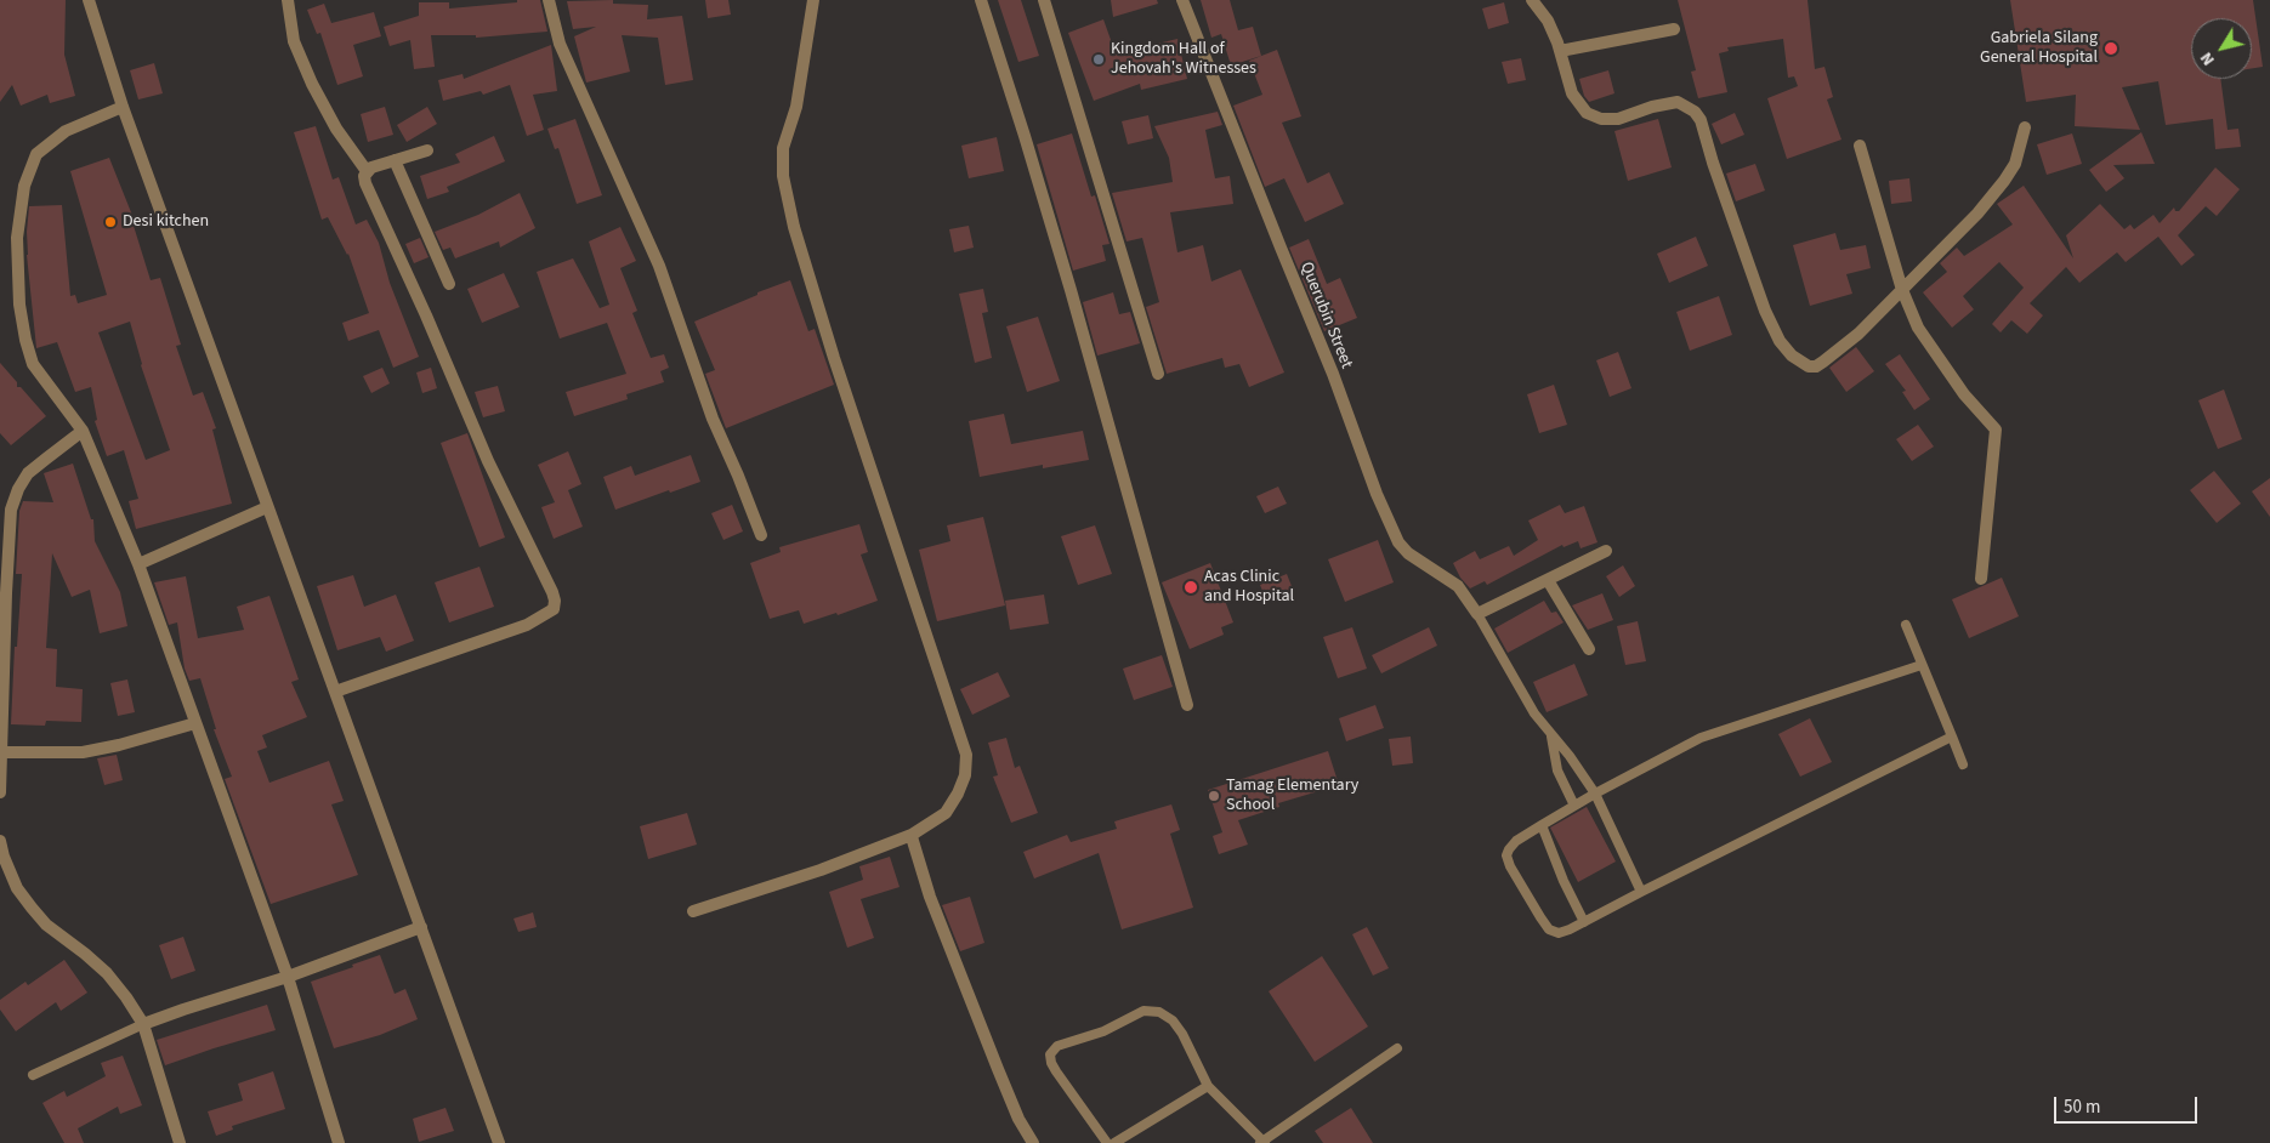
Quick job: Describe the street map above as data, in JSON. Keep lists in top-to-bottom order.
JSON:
{
  "streets": {
    "street": ["Querubin Street"]
  },
  "places": [
    "Gabriela Silang General Hospital",
    "Kingdom Hall of Jehovah's Witnesses",
    "Desi kitchen",
    "Acas Clinic and Hospital",
    "Tamag Elementary School"
  ],
  "scale_bar": "50 m",
  "north": "bottom left"
}
